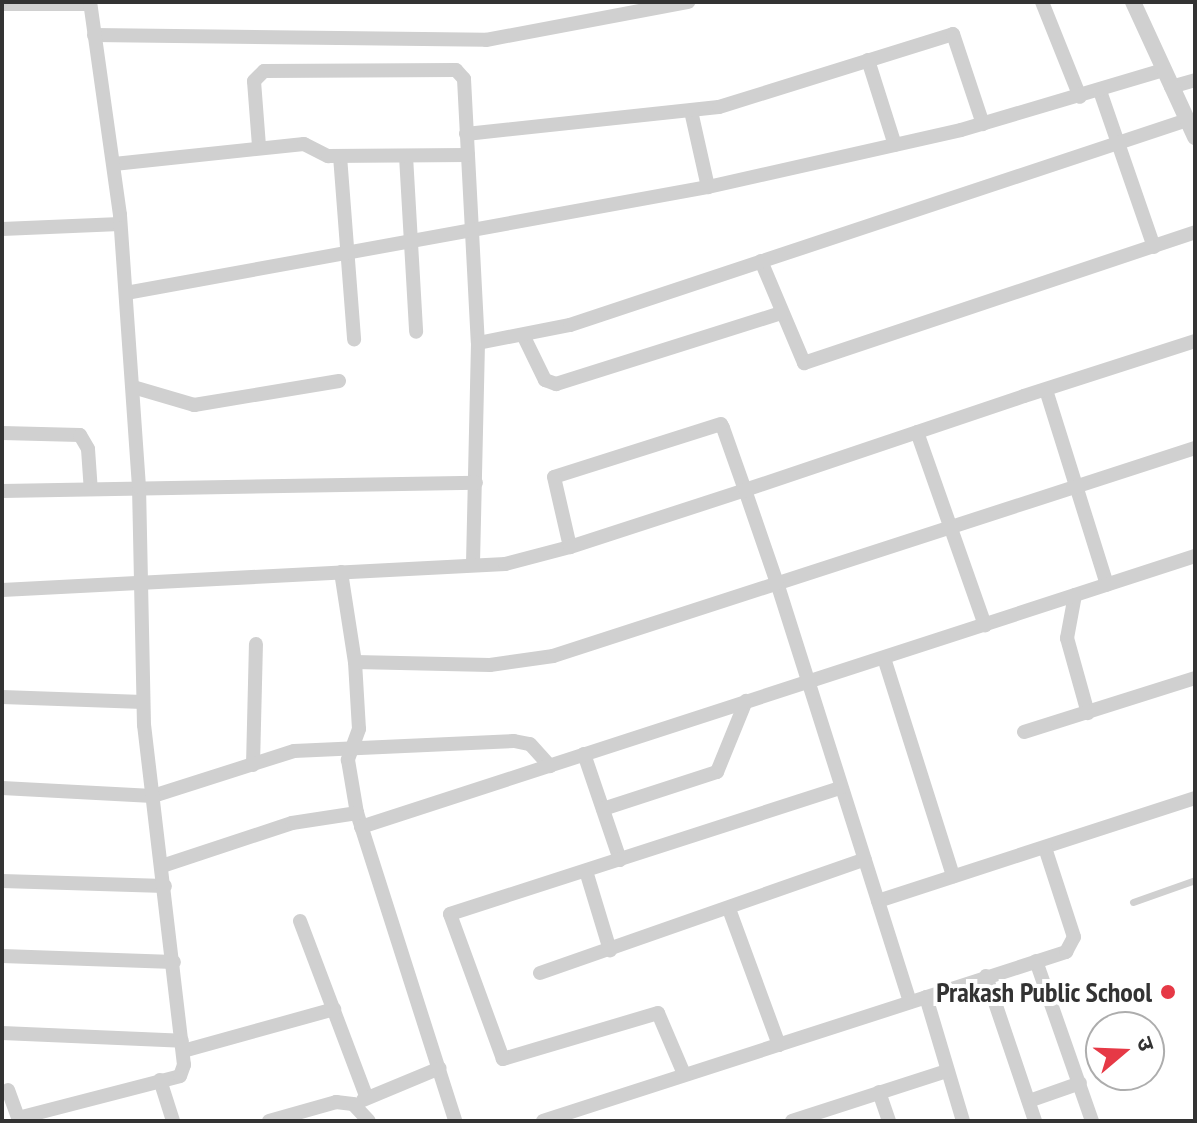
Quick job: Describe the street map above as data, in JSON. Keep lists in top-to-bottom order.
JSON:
{
  "places": ["Prakash Public School"],
  "north": "right"
}
